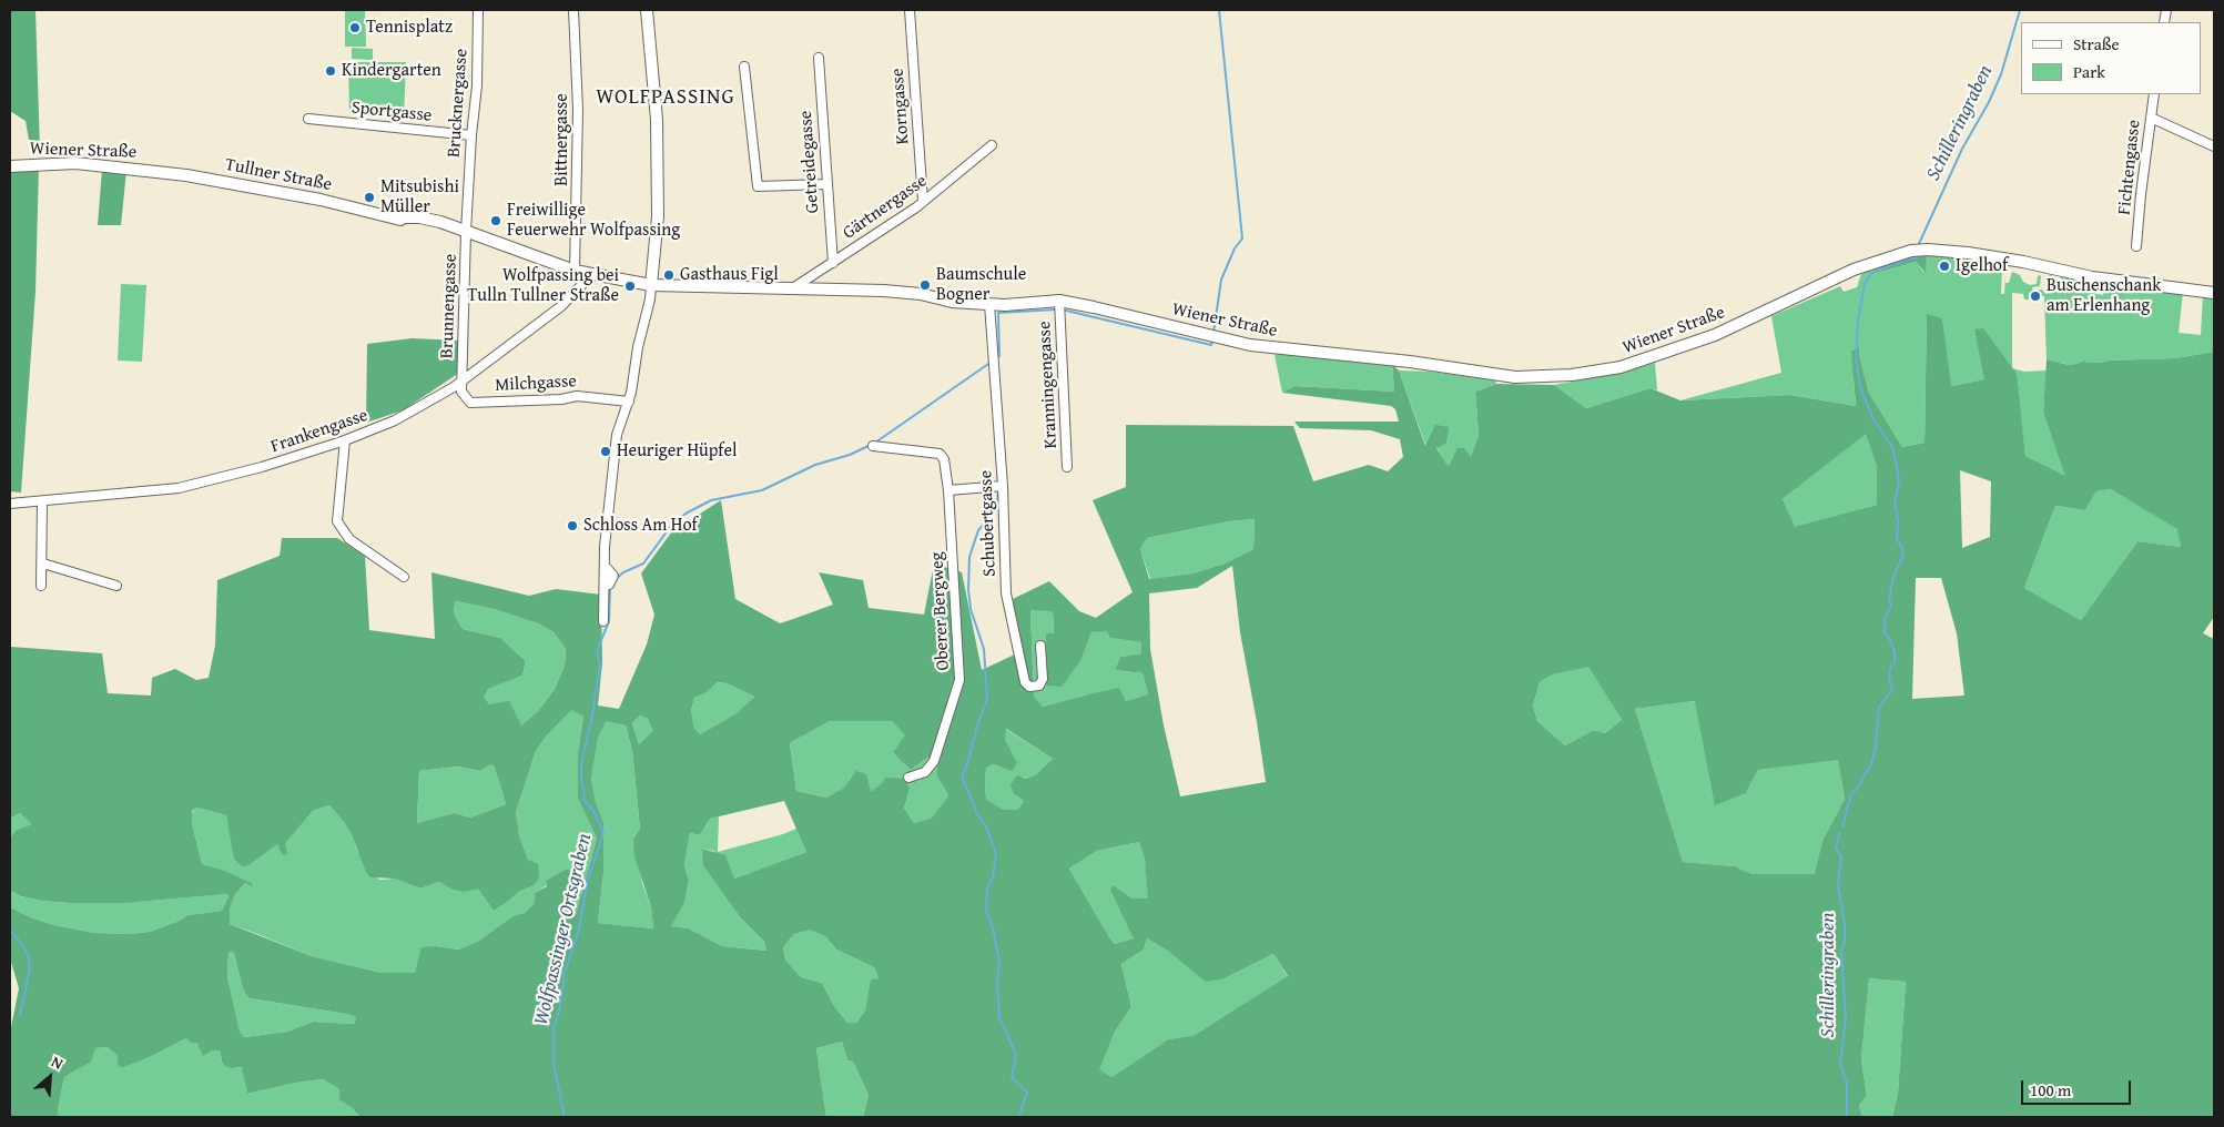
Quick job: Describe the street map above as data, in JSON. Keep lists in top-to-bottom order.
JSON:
{
  "streets": {
    "main road": ["Wiener Straße", "Tullner Straße"],
    "street": [
      "Brucknergasse",
      "Korngasse",
      "Sportgasse",
      "Bittnergasse",
      "Getreidegasse",
      "Fichtengasse",
      "Gärtnergasse",
      "Brunnengasse",
      "Milchgasse",
      "Kranningengasse",
      "Frankengasse",
      "Schubertgasse",
      "Oberer Bergweg"
    ]
  },
  "crossings": [
    ["Brucknergasse", "Sportgasse"],
    ["Brucknergasse", "Tullner Straße"],
    ["Brucknergasse", "Brunnengasse"],
    ["Korngasse", "Gärtnergasse"],
    ["Bittnergasse", "Tullner Straße"],
    ["Wiener Straße", "Tullner Straße"],
    ["Wiener Straße", "Gärtnergasse"],
    ["Wiener Straße", "Kranningengasse"],
    ["Wiener Straße", "Schubertgasse"],
    ["Getreidegasse", "Gärtnergasse"],
    ["Tullner Straße", "Brunnengasse"],
    ["Tullner Straße", "Frankengasse"],
    ["Brunnengasse", "Milchgasse"],
    ["Brunnengasse", "Frankengasse"],
    ["Milchgasse", "Frankengasse"]
  ],
  "districts": ["WOLFPASSING"],
  "water": ["Schilleringraben", "Wolfpassinger Ortsgraben"],
  "places": [
    "Tennisplatz",
    "Kindergarten",
    "Mitsubishi Müller",
    "Freiwillige Feuerwehr Wolfpassing",
    "Igelhof",
    "Gasthaus Figl",
    "Baumschule Bogner",
    "Wolfpassing bei Tulln Tullner Straße",
    "Buschenschank am Erlenhang",
    "Heuriger Hüpfel",
    "Schloss Am Hof"
  ],
  "legend": ["Straße", "Park"],
  "scale_bar": "100 m",
  "north": "top right"
}
